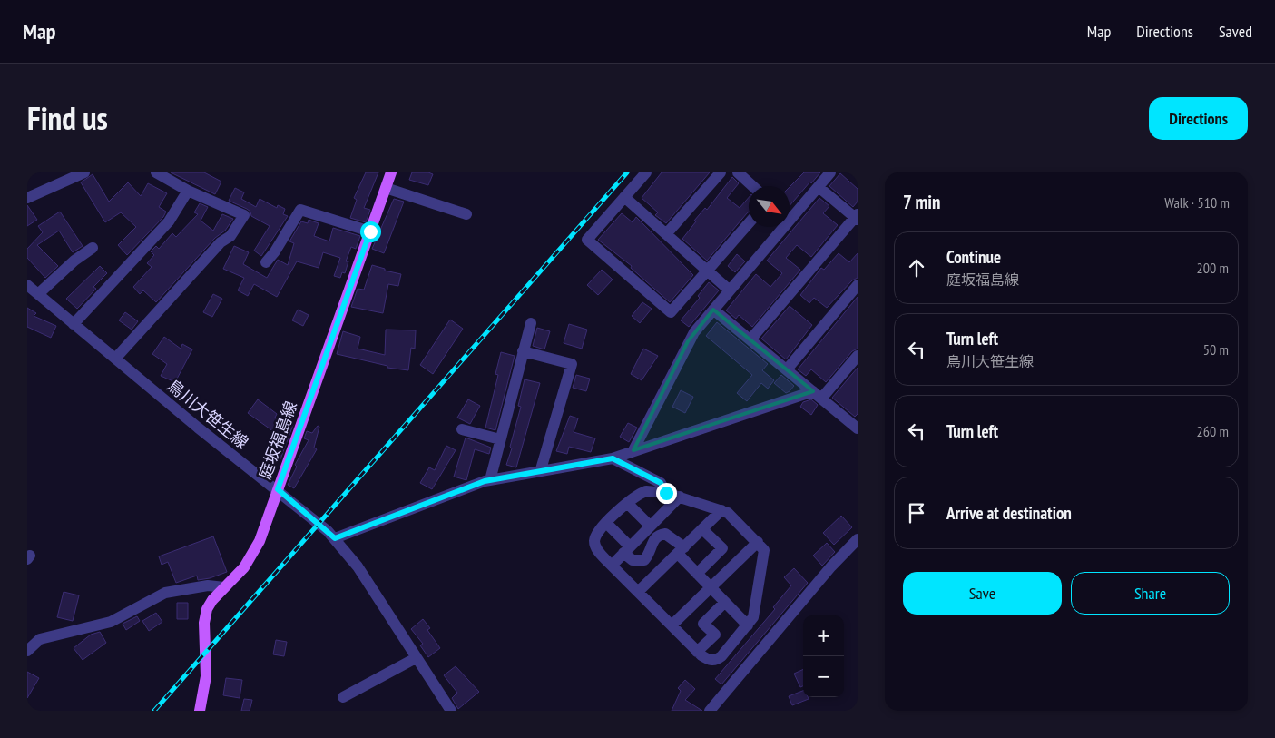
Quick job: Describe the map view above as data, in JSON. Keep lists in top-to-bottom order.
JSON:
{
  "streets": {
    "main road": ["庭坂福島線"],
    "street": ["鳥川大笹生線"]
  },
  "crossings": [
    ["鳥川大笹生線", "庭坂福島線"]
  ],
  "north": "bottom right",
  "page": {
    "header": "Map",
    "nav": ["Map", "Directions", "Saved"],
    "title": "Find us",
    "buttons": [
      "Directions",
      ["Save", "Share"]
    ],
    "heading": ["7 min", "Walk · 510 m"],
    "list": [
      ["Continue", "庭坂福島線", "200 m"],
      ["Turn left", "鳥川大笹生線", "50 m"],
      ["Turn left", "260 m"],
      "Arrive at destination"
    ],
    "map_buttons": ["+", "−"]
  }
}
